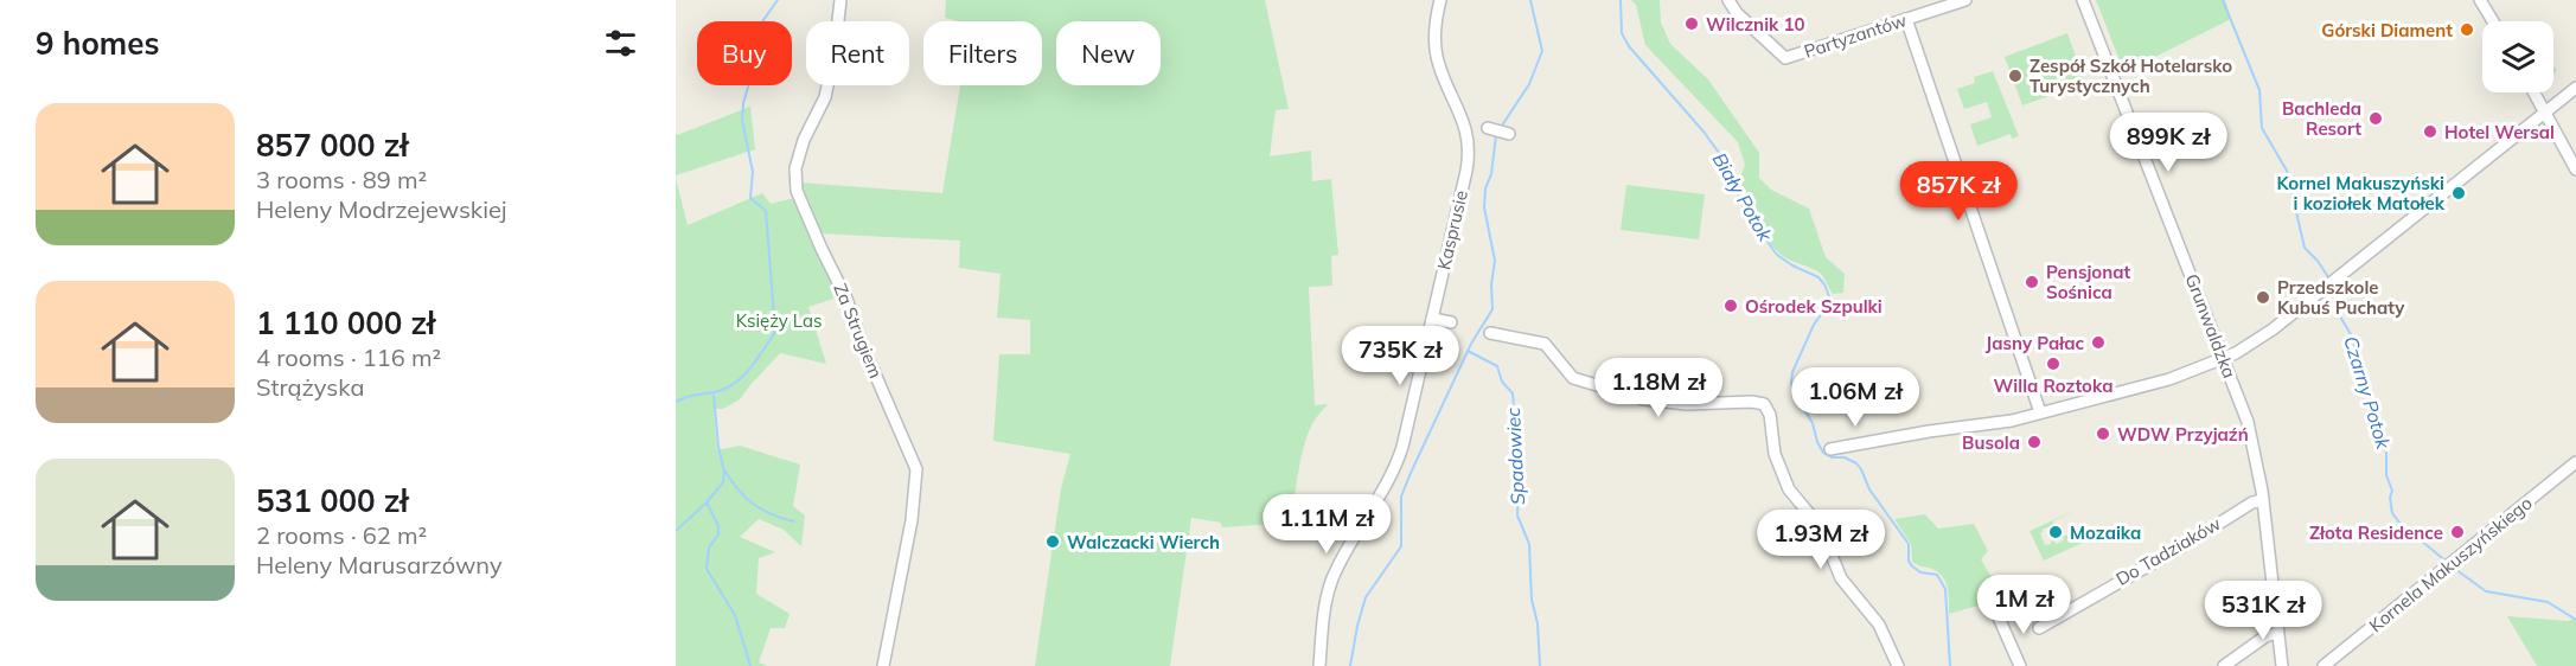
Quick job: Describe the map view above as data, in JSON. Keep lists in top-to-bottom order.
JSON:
{
  "streets": {
    "street": [
      "Partyzantów",
      "Kasprusie",
      "Grunwaldzka",
      "Za Strugiem",
      "Do Tadziaków",
      "Kornela Makuszyńskiego"
    ]
  },
  "crossings": [
    ["Grunwaldzka", "Do Tadziaków"]
  ],
  "water": ["Biały Potok", "Czarny Potok", "Spadowiec"],
  "parks": ["Księży Las"],
  "places": [
    "Wilcznik 10",
    "Górski Diament",
    "Zespół Szkół Hotelarsko Turystycznych",
    "Bachleda Resort",
    "Hotel Wersal",
    "Kornel Makuszyński i koziołek Matołek",
    "Pensjonat Sośnica",
    "Przedszkole Kubuś Puchaty",
    "Ośrodek Szpulki",
    "Jasny Pałac",
    "Willa Roztoka",
    "WDW Przyjaźń",
    "Busola",
    "Mozaika",
    "Złota Residence",
    "Walczacki Wierch"
  ],
  "page": {
    "heading": "9 homes",
    "chip": [
      "Buy",
      "Rent",
      "Filters",
      "New"
    ],
    "list": [
      {
        "name": "857 000 zł",
        "note": "3 rooms · 89 m² · Heleny Modrzejewskiej"
      },
      {
        "name": "1 110 000 zł",
        "note": "4 rooms · 116 m² · Strążyska"
      },
      {
        "name": "531 000 zł",
        "note": "2 rooms · 62 m² · Heleny Marusarzówny"
      }
    ],
    "price": [
      "899K zł",
      "857K zł",
      "735K zł",
      "1.18M zł",
      "1.06M zł",
      "1.11M zł",
      "1.93M zł",
      "1M zł",
      "531K zł"
    ]
  }
}
